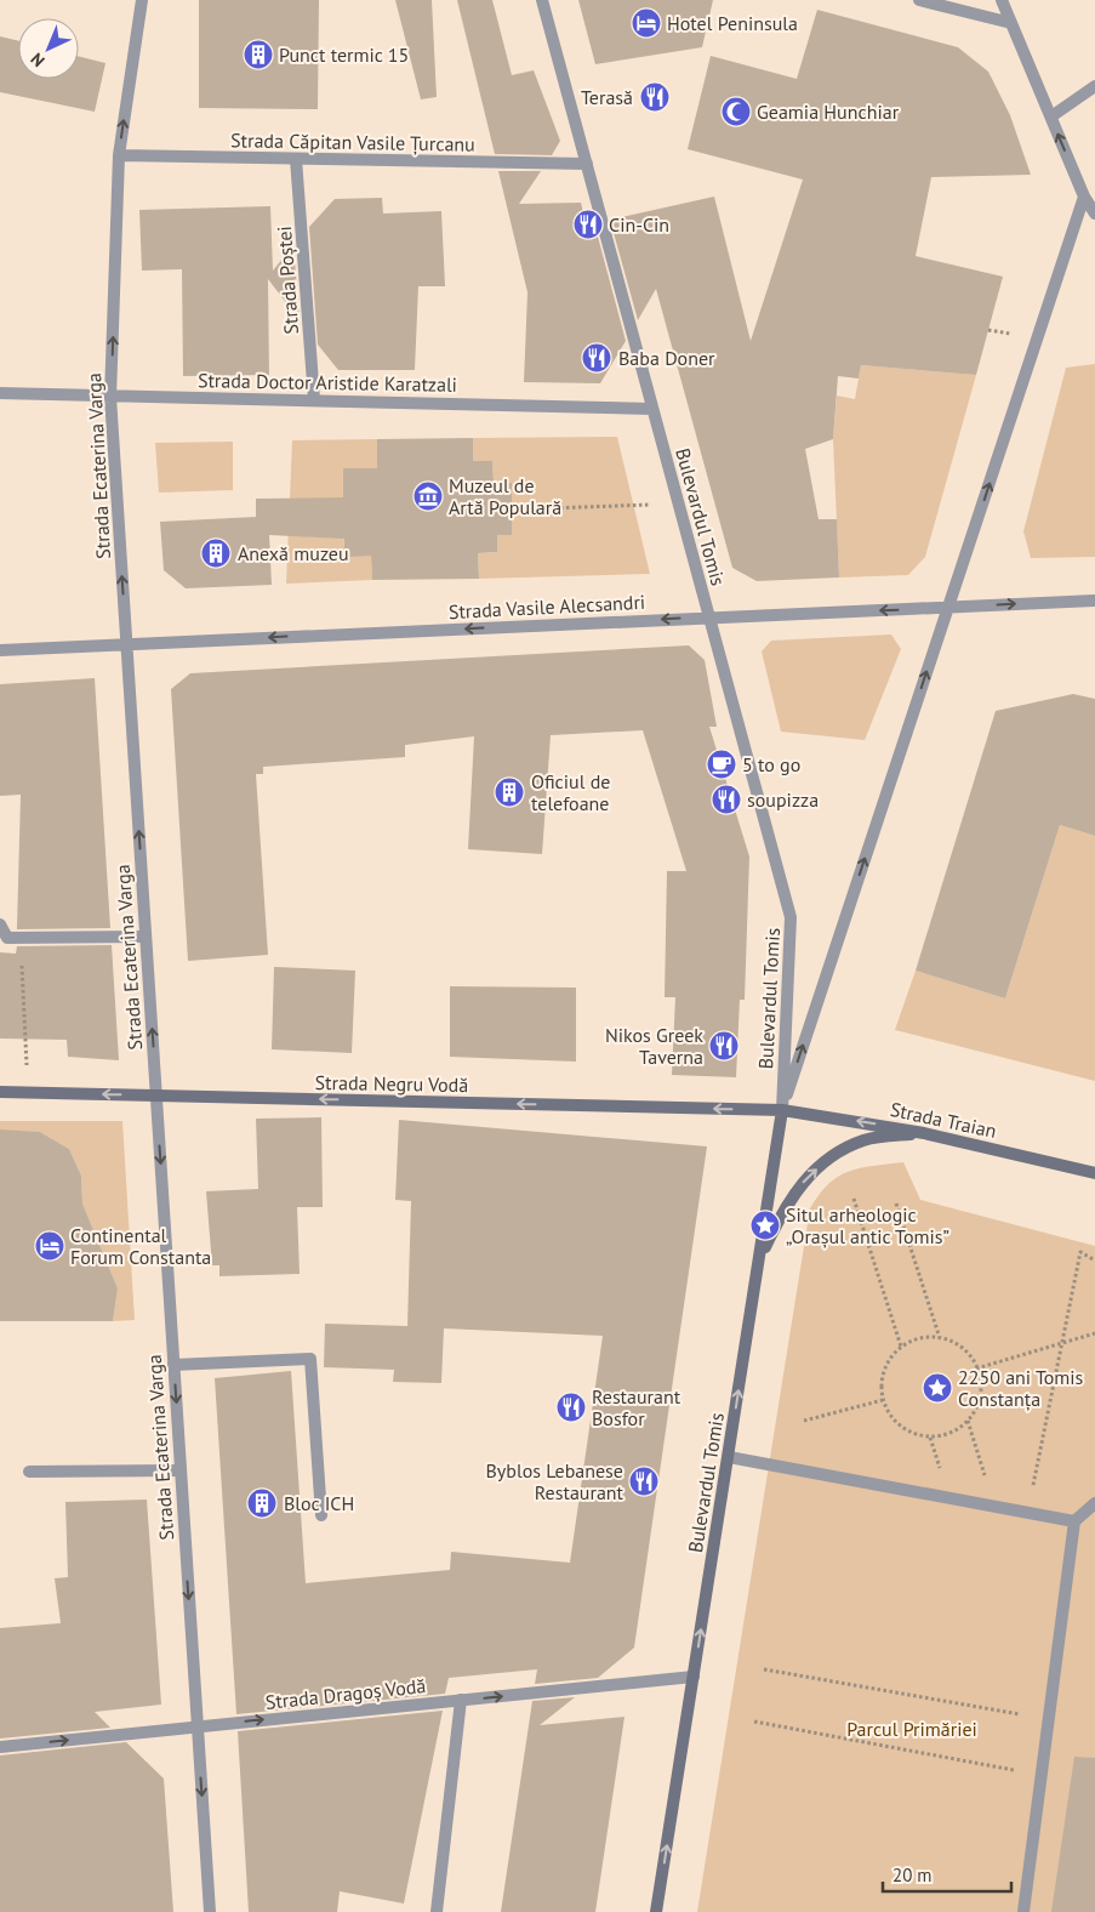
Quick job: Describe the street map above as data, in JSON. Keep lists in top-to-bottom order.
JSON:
{
  "streets": {
    "street": [
      "Strada Căpitan Vasile Țurcanu",
      "Strada Poștei",
      "Strada Doctor Aristide Karatzali",
      "Strada Ecaterina Varga",
      "Bulevardul Tomis",
      "Strada Vasile Alecsandri",
      "Strada Negru Vodă",
      "Strada Traian",
      "Strada Dragoș Vodă"
    ]
  },
  "crossings": [
    ["Strada Căpitan Vasile Țurcanu", "Strada Poștei"],
    ["Strada Căpitan Vasile Țurcanu", "Strada Ecaterina Varga"],
    ["Strada Căpitan Vasile Țurcanu", "Bulevardul Tomis"],
    ["Strada Poștei", "Strada Doctor Aristide Karatzali"],
    ["Strada Doctor Aristide Karatzali", "Strada Ecaterina Varga"],
    ["Strada Doctor Aristide Karatzali", "Bulevardul Tomis"],
    ["Strada Ecaterina Varga", "Strada Vasile Alecsandri"],
    ["Strada Ecaterina Varga", "Strada Negru Vodă"],
    ["Strada Ecaterina Varga", "Strada Dragoș Vodă"],
    ["Bulevardul Tomis", "Strada Vasile Alecsandri"],
    ["Bulevardul Tomis", "Strada Negru Vodă"],
    ["Bulevardul Tomis", "Strada Traian"],
    ["Bulevardul Tomis", "Strada Dragoș Vodă"],
    ["Strada Negru Vodă", "Strada Traian"]
  ],
  "one_way": ["Strada Negru Vodă", "Strada Traian", "Strada Dragoș Vodă"],
  "parks": ["Parcul Primăriei"],
  "places": {
    "hotel": ["Hotel Peninsula", "Continental Forum Constanta"],
    "building": [
      "Punct termic 15",
      "Anexă muzeu",
      "Oficiul de telefoane",
      "Bloc ICH"
    ],
    "restaurant": [
      "Terasă",
      "Cin-Cin",
      "Baba Doner",
      "soupizza",
      "Nikos Greek Taverna",
      "Restaurant Bosfor",
      "Byblos Lebanese Restaurant"
    ],
    "mosque": ["Geamia Hunchiar"],
    "museum": ["Muzeul de Artă Populară"],
    "cafe": ["5 to go"],
    "place": ["Situl arheologic „Orașul antic Tomis”", "2250 ani Tomis Constanța"]
  },
  "scale_bar": "20 m",
  "north": "bottom left"
}
